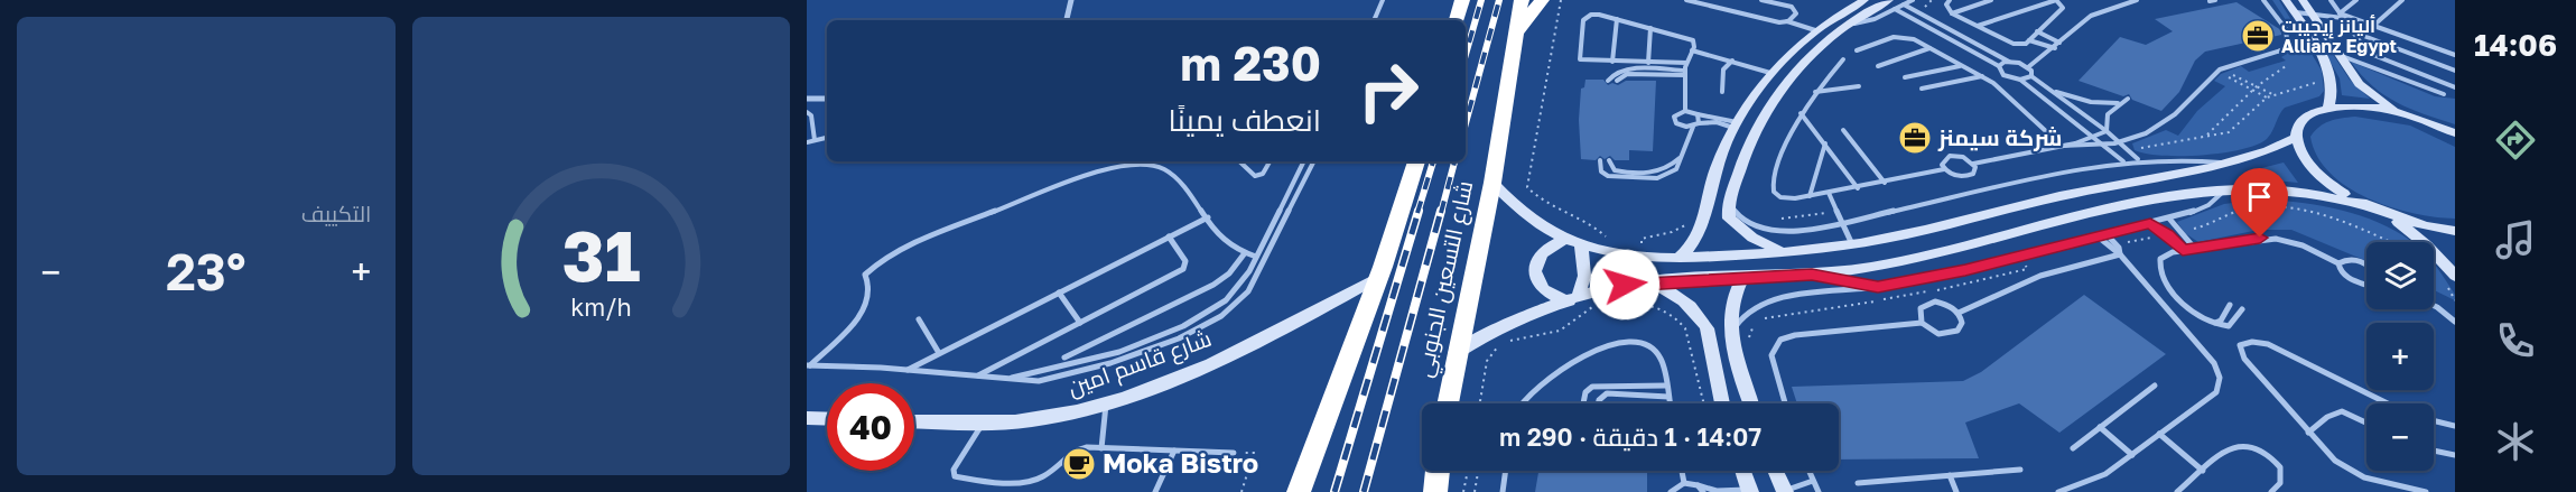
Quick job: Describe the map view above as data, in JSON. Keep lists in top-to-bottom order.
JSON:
{
  "streets": {
    "highway": ["شارع التسعين الجنوبي"],
    "street": ["شارع قاسم امين"]
  },
  "places": {
    "office": ["أليانز إيجيبت Allianz Egypt", "شركة سيمنز"],
    "cafe": ["Moka Bistro"]
  },
  "page": {
    "tabs": "14:06",
    "tile": "التكييف",
    "turn": ["230 m", "انعطف يمينًا"],
    "map_buttons": ["+", "−"],
    "heat": ["−", "23°", "+"],
    "limit": "40",
    "trip": "14:07 · 1 دقيقة · 290 m",
    "gauge": ["31", "km/h"]
  }
}
